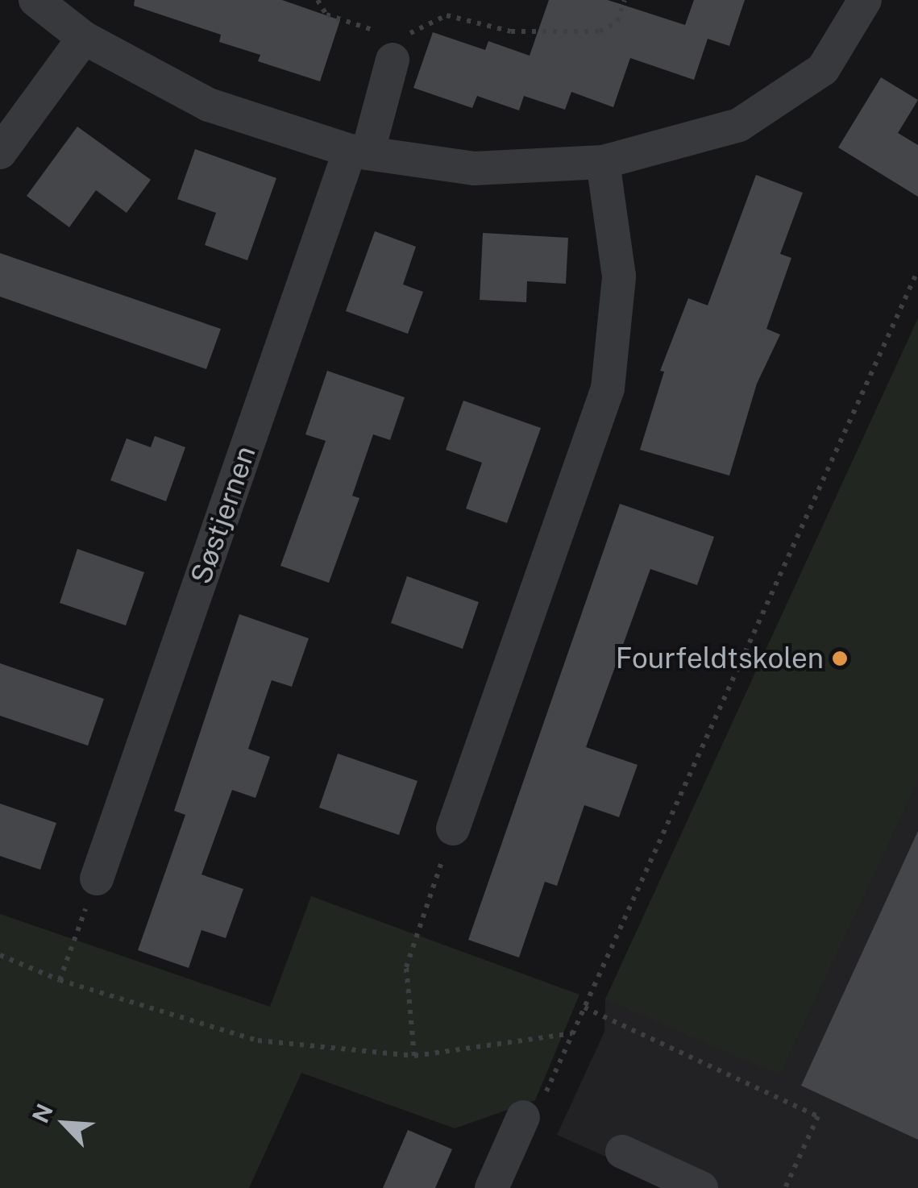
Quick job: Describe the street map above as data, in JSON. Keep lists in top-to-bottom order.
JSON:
{
  "streets": {
    "street": ["Søstjernen"]
  },
  "places": ["Fourfeldtskolen"],
  "north": "top left"
}
